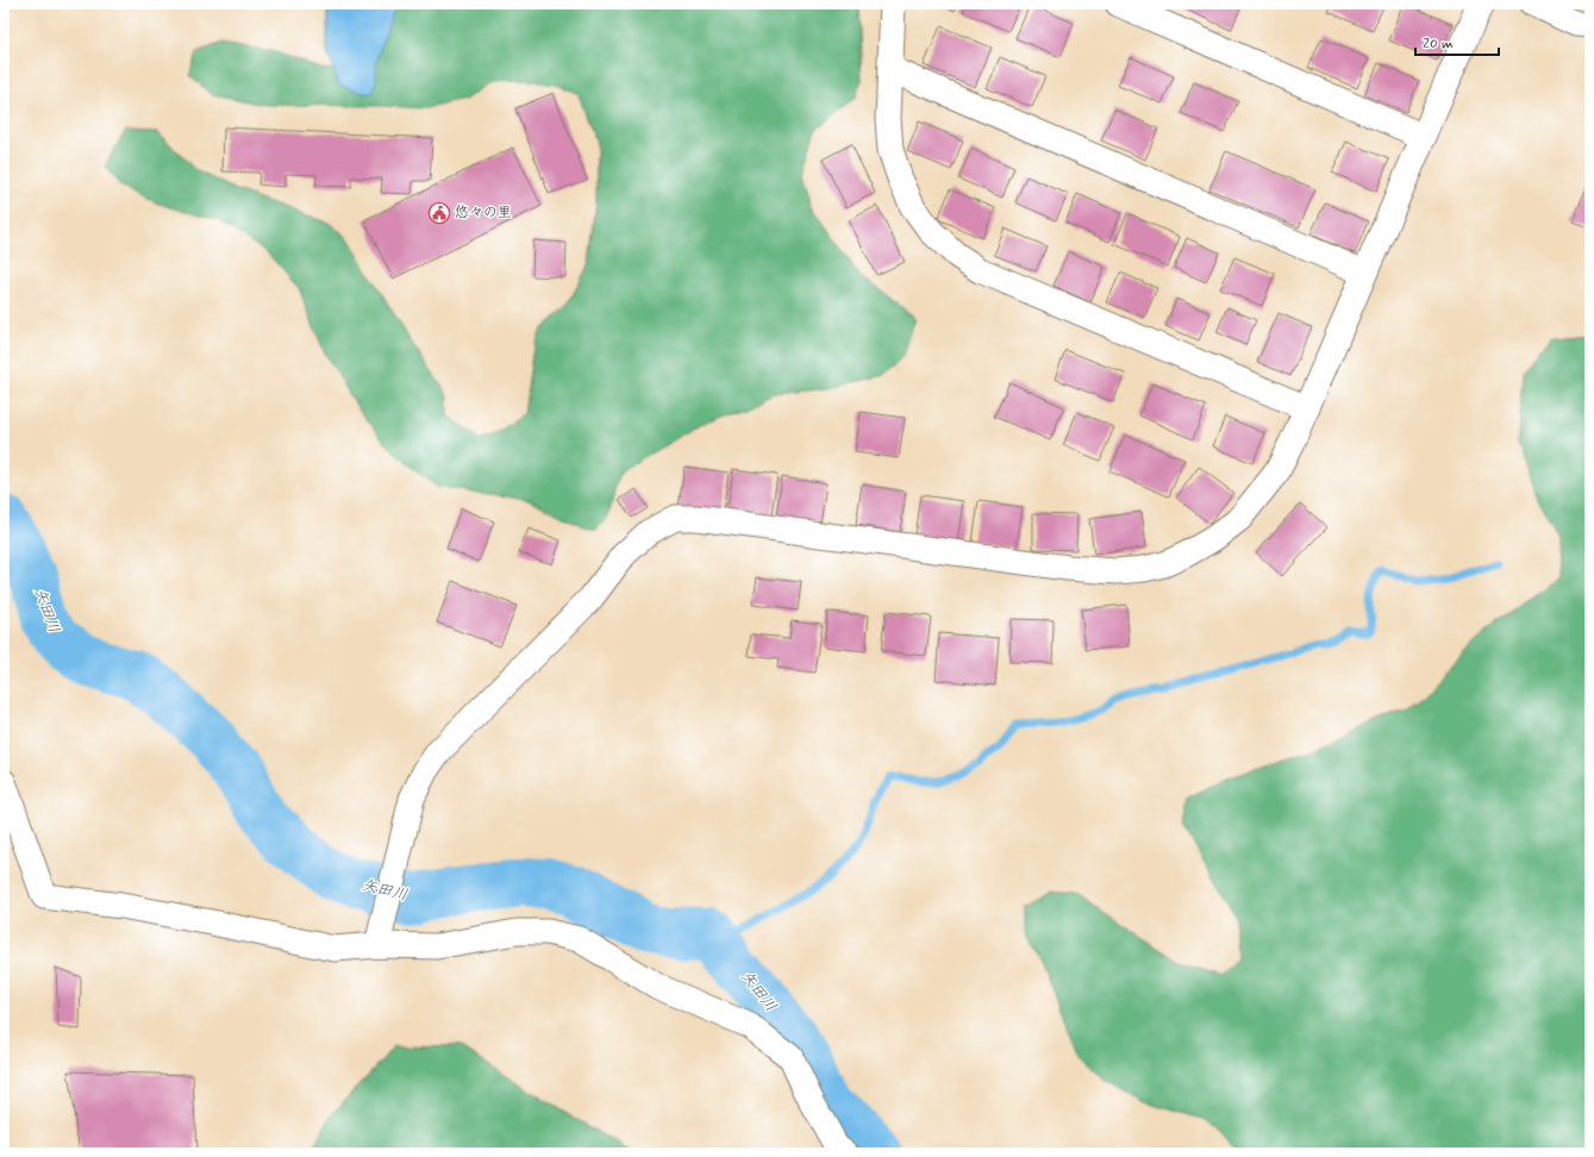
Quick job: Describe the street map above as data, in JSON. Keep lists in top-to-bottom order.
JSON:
{
  "water": ["矢田川"],
  "places": {
    "public building": ["悠々の里"]
  },
  "scale_bar": "20 m"
}
